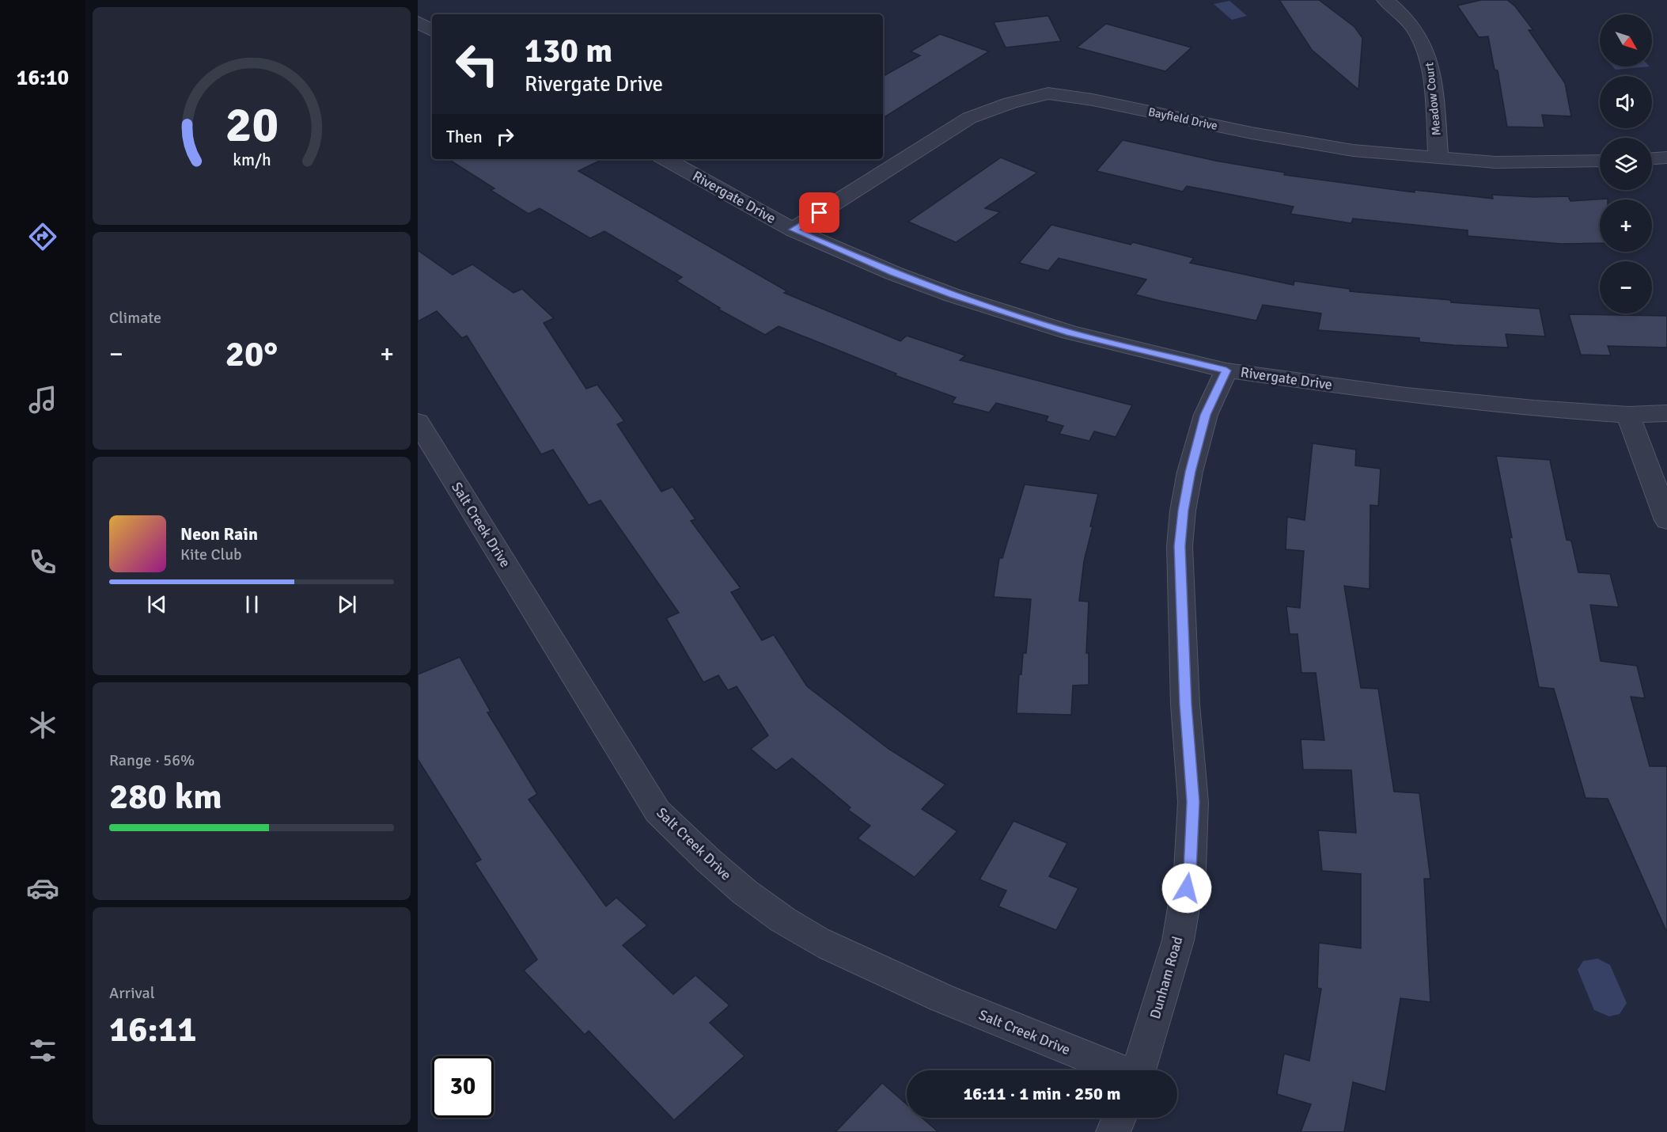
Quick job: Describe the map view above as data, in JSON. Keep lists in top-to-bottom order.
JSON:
{
  "streets": {
    "street": [
      "Meadow Court",
      "Bayfield Drive",
      "Rivergate Drive",
      "Salt Creek Drive",
      "Dunham Road"
    ]
  },
  "crossings": [
    ["Meadow Court", "Bayfield Drive"],
    ["Bayfield Drive", "Rivergate Drive"],
    ["Rivergate Drive", "Dunham Road"]
  ],
  "north": "bottom right",
  "page": {
    "tabs": "16:10",
    "map_buttons": ["+", "−"],
    "turn": ["130 m", "Rivergate Drive"],
    "then": "Then",
    "tile": [
      "Climate",
      ["Range · 56%", "280 km"],
      ["Arrival", "16:11"]
    ],
    "heat": ["−", "20°", "+"],
    "song": ["Neon Rain", "Kite Club"],
    "limit": "30",
    "trip": "16:11 · 1 min · 250 m",
    "gauge": ["20", "km/h"]
  }
}
